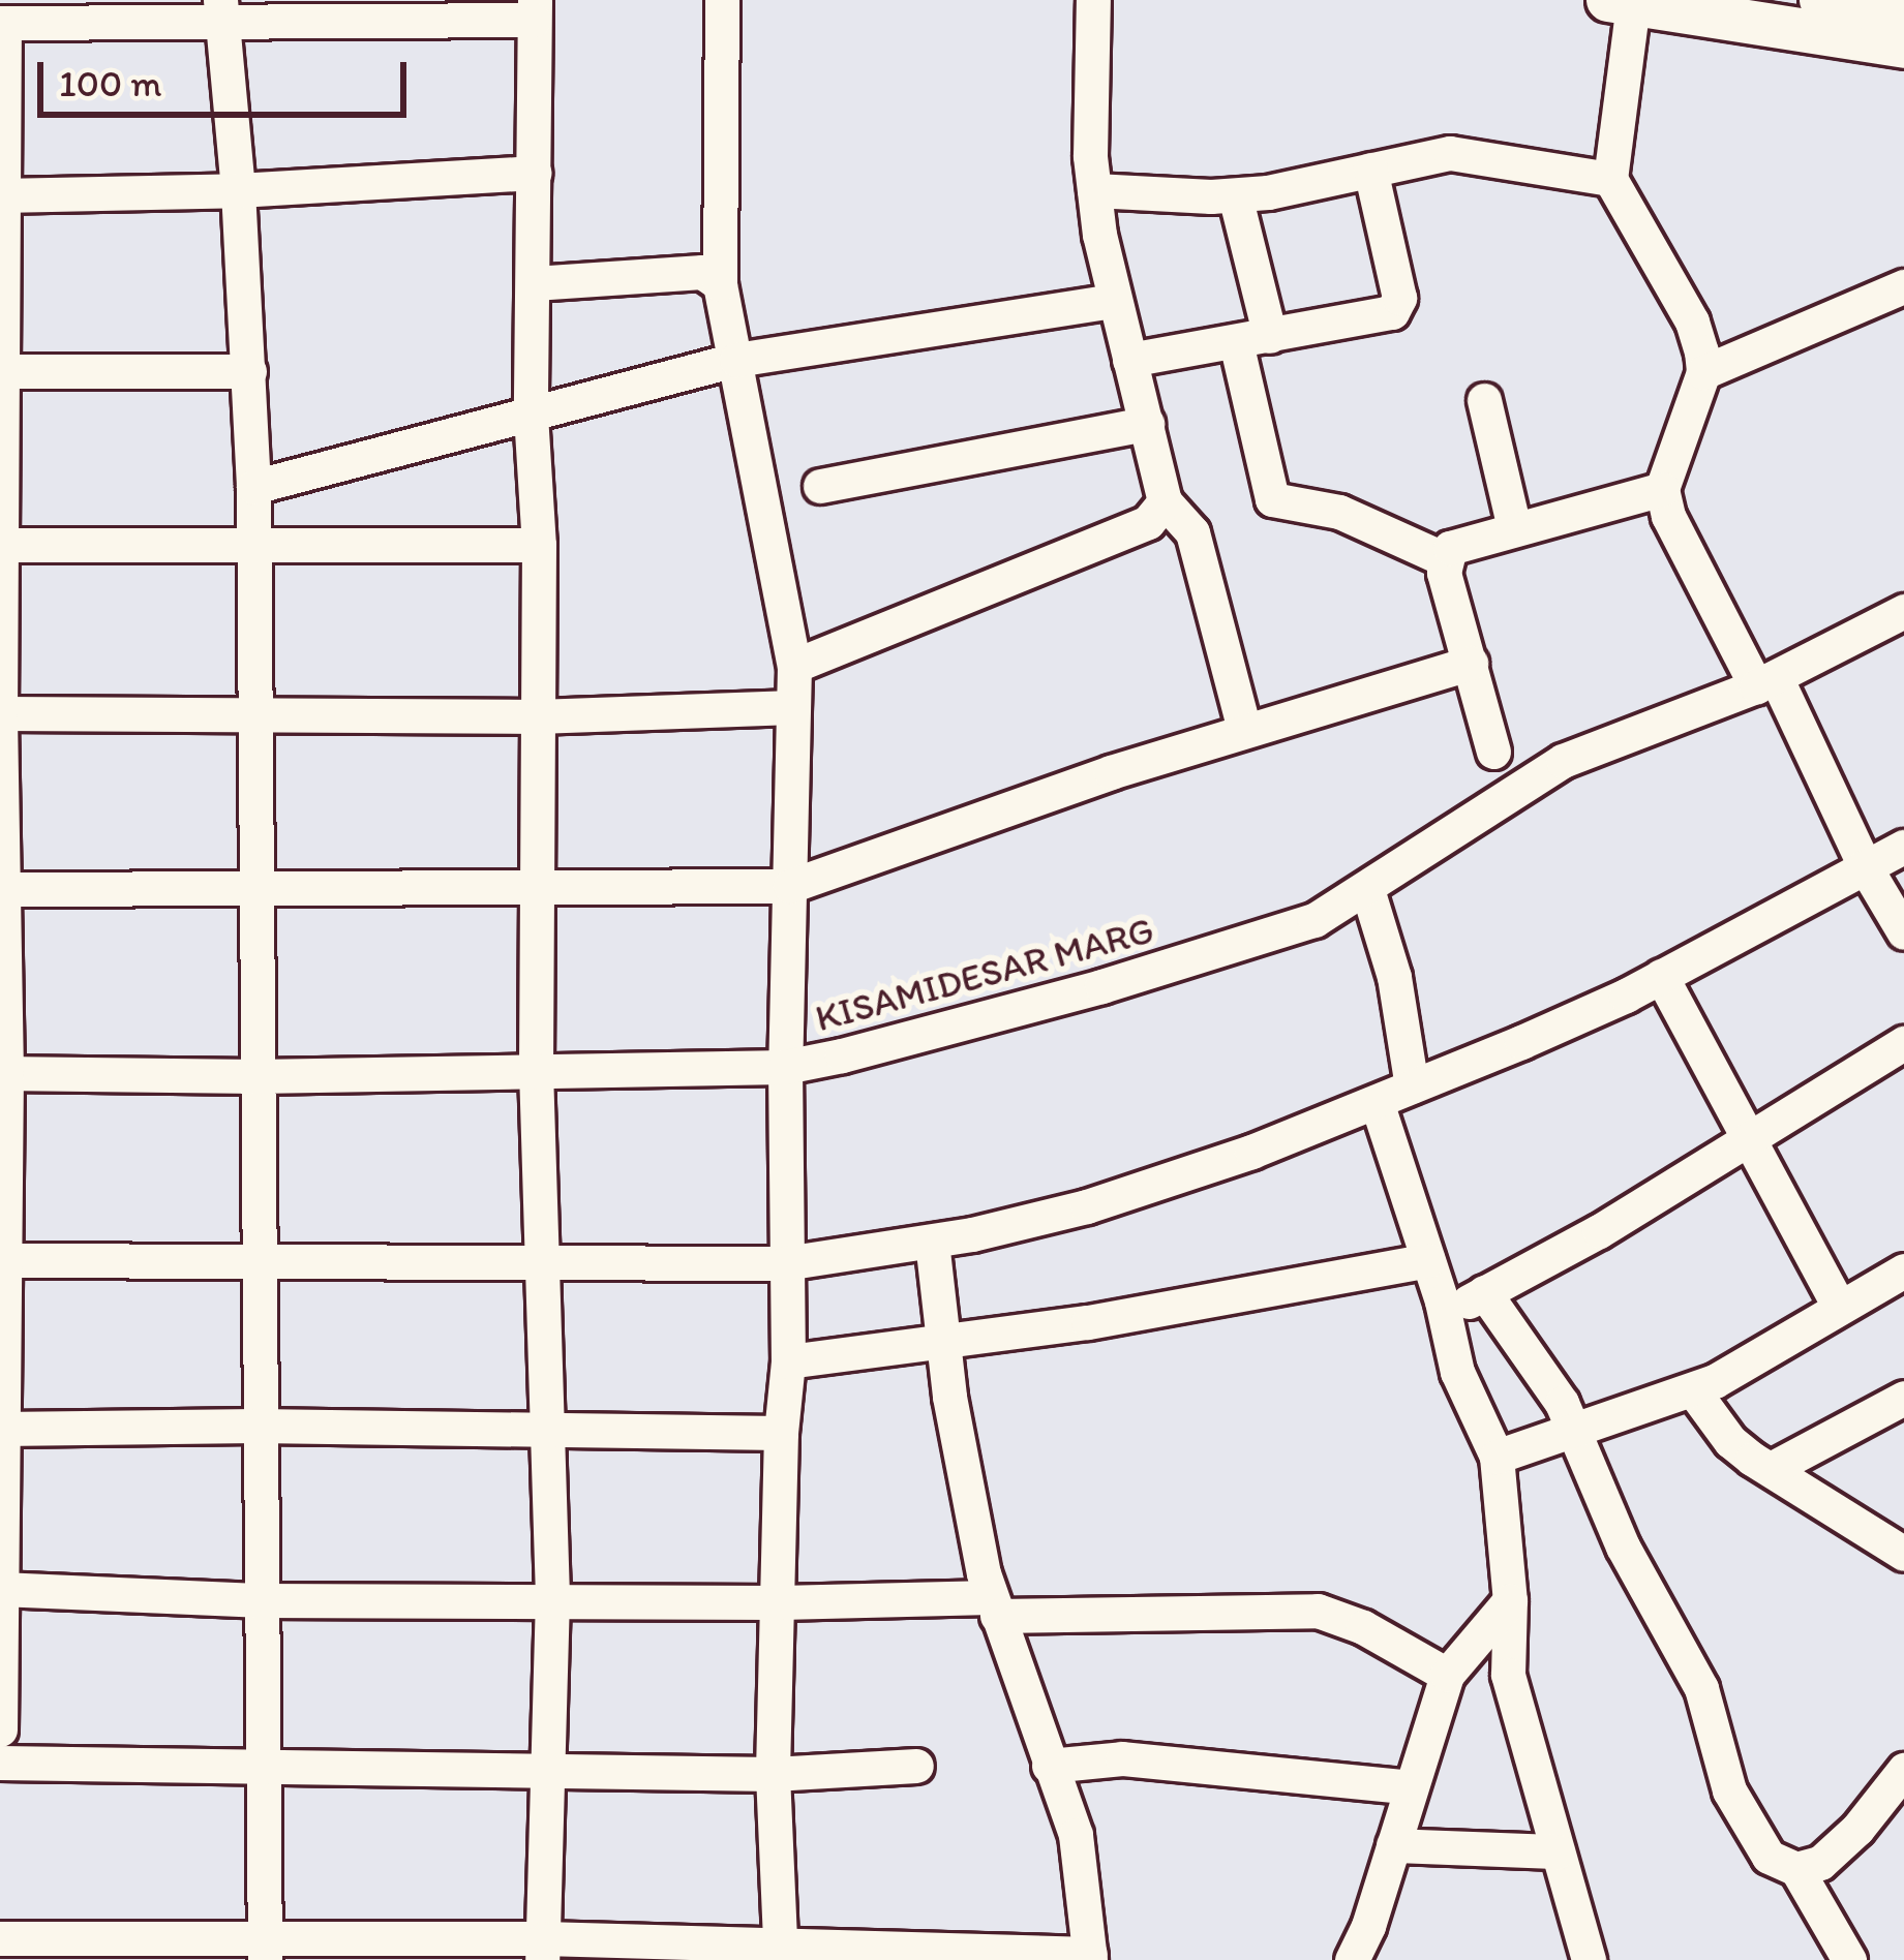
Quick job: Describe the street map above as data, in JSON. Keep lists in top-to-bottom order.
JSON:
{
  "streets": {
    "street": ["KISAMIDESAR MARG"]
  },
  "scale_bar": "100 m"
}
